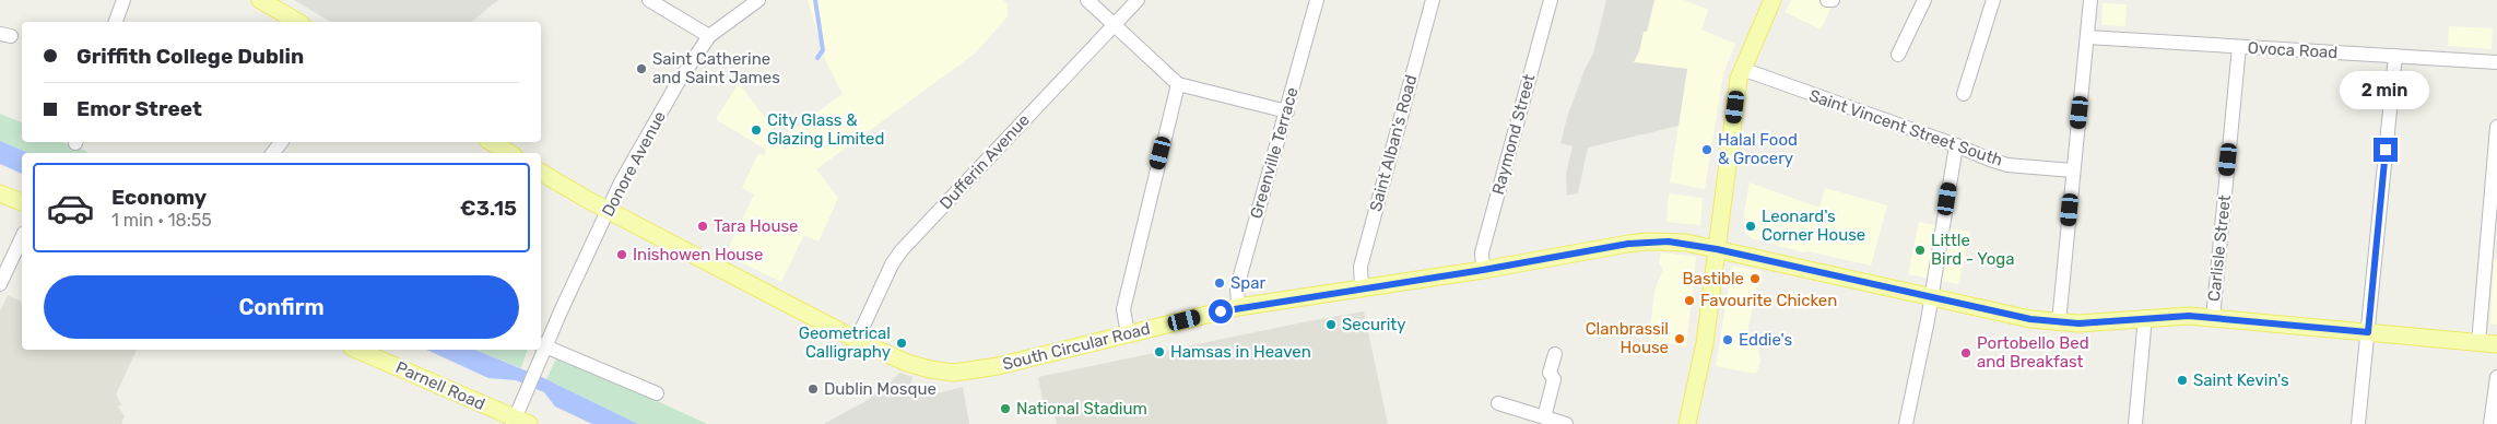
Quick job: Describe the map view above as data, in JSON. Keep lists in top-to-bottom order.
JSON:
{
  "streets": {
    "main road": ["South Circular Road", "Parnell Road"],
    "street": [
      "Ovoca Road",
      "Saint Vincent Street South",
      "Raymond Street",
      "Saint Alban's Road",
      "Greenville Terrace",
      "Dufferin Avenue",
      "Donore Avenue",
      "Carlisle Street"
    ]
  },
  "crossings": [
    ["Ovoca Road", "Carlisle Street"],
    ["Raymond Street", "South Circular Road"],
    ["Saint Alban's Road", "South Circular Road"],
    ["Greenville Terrace", "South Circular Road"],
    ["Dufferin Avenue", "South Circular Road"],
    ["Donore Avenue", "South Circular Road"],
    ["Donore Avenue", "Parnell Road"],
    ["Carlisle Street", "South Circular Road"]
  ],
  "places": [
    "Saint Catherine and Saint James",
    "City Glass & Glazing Limited",
    "Halal Food & Grocery",
    "Tara House",
    "Leonard's Corner House",
    "Little Bird - Yoga",
    "Inishowen House",
    "Bastible",
    "Spar",
    "Favourite Chicken",
    "Security",
    "Clanbrassil House",
    "Eddie's",
    "Geometrical Calligraphy",
    "Hamsas in Heaven",
    "Portobello Bed and Breakfast",
    "Saint Kevin's",
    "Dublin Mosque",
    "National Stadium"
  ],
  "page": {
    "banner": ["Griffith College Dublin", "Emor Street"],
    "bubble": "2 min",
    "list": [
      {
        "name": "Economy",
        "note": "1 min · 18:55",
        "value": "€3.15"
      }
    ],
    "buttons": "Confirm"
  }
}
